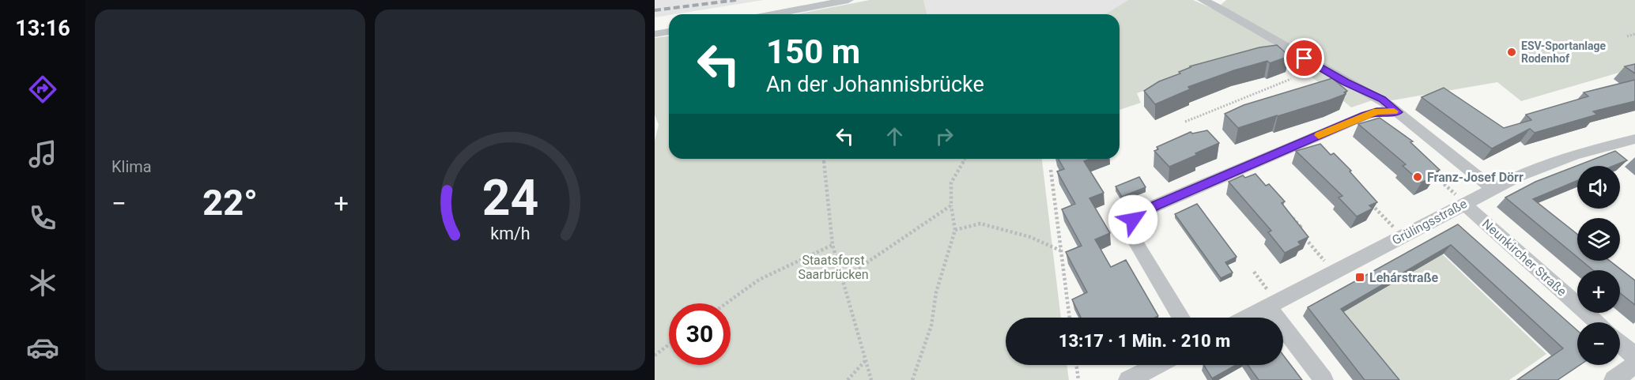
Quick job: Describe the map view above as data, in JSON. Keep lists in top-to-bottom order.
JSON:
{
  "streets": {
    "street": ["Grülingsstraße", "Neunkircher Straße"]
  },
  "crossings": [
    ["Grülingsstraße", "Neunkircher Straße"]
  ],
  "parks": ["Staatsforst Saarbrücken"],
  "places": {
    "other": ["ESV-Sportanlage Rodenhof", "Franz-Josef Dörr"],
    "transit": ["Lehárstraße"]
  },
  "page": {
    "tabs": "13:16",
    "tile": "Klima",
    "turn": ["150 m", "An der Johannisbrücke"],
    "map_buttons": ["+", "−"],
    "heat": ["−", "22°", "+"],
    "limit": "30",
    "trip": "13:17 · 1 Min. · 210 m",
    "gauge": ["24", "km/h"]
  }
}
